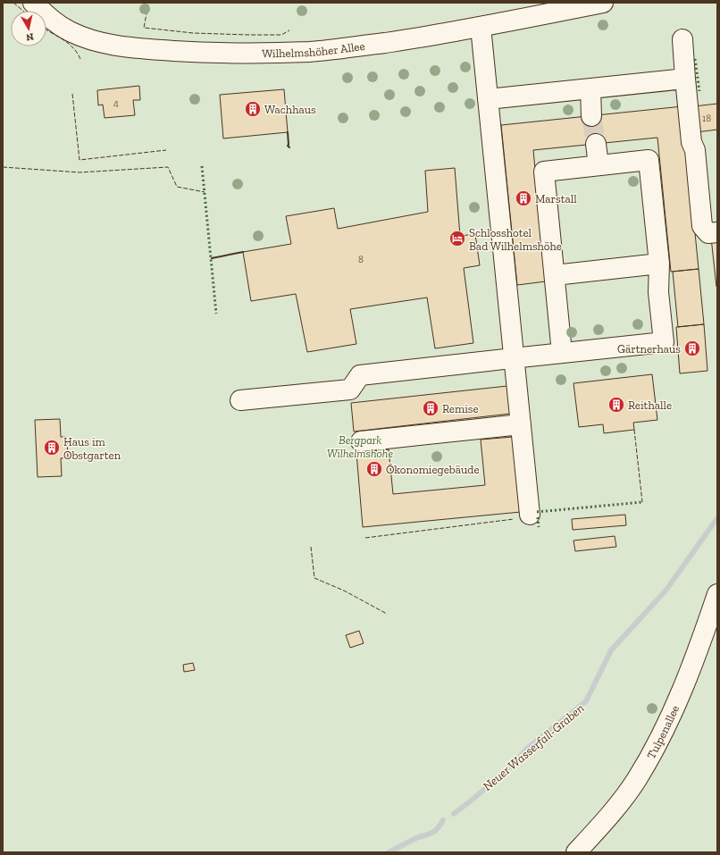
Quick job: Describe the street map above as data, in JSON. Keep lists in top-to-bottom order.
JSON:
{
  "streets": {
    "main road": ["Wilhelmshöher Allee", "Tulpenallee"]
  },
  "water": ["Neuer Wasserfall-Graben"],
  "parks": ["Bergpark Wilhelmshöhe"],
  "places": {
    "building": [
      "Wachhaus",
      "Marstall",
      "Gärtnerhaus",
      "Reithalle",
      "Remise",
      "Haus im Obstgarten",
      "Ökonomiegebäude"
    ],
    "hotel": ["Schlosshotel Bad Wilhelmshöhe"]
  },
  "house_numbers": ["4", "18", "8"],
  "north": "bottom"
}
